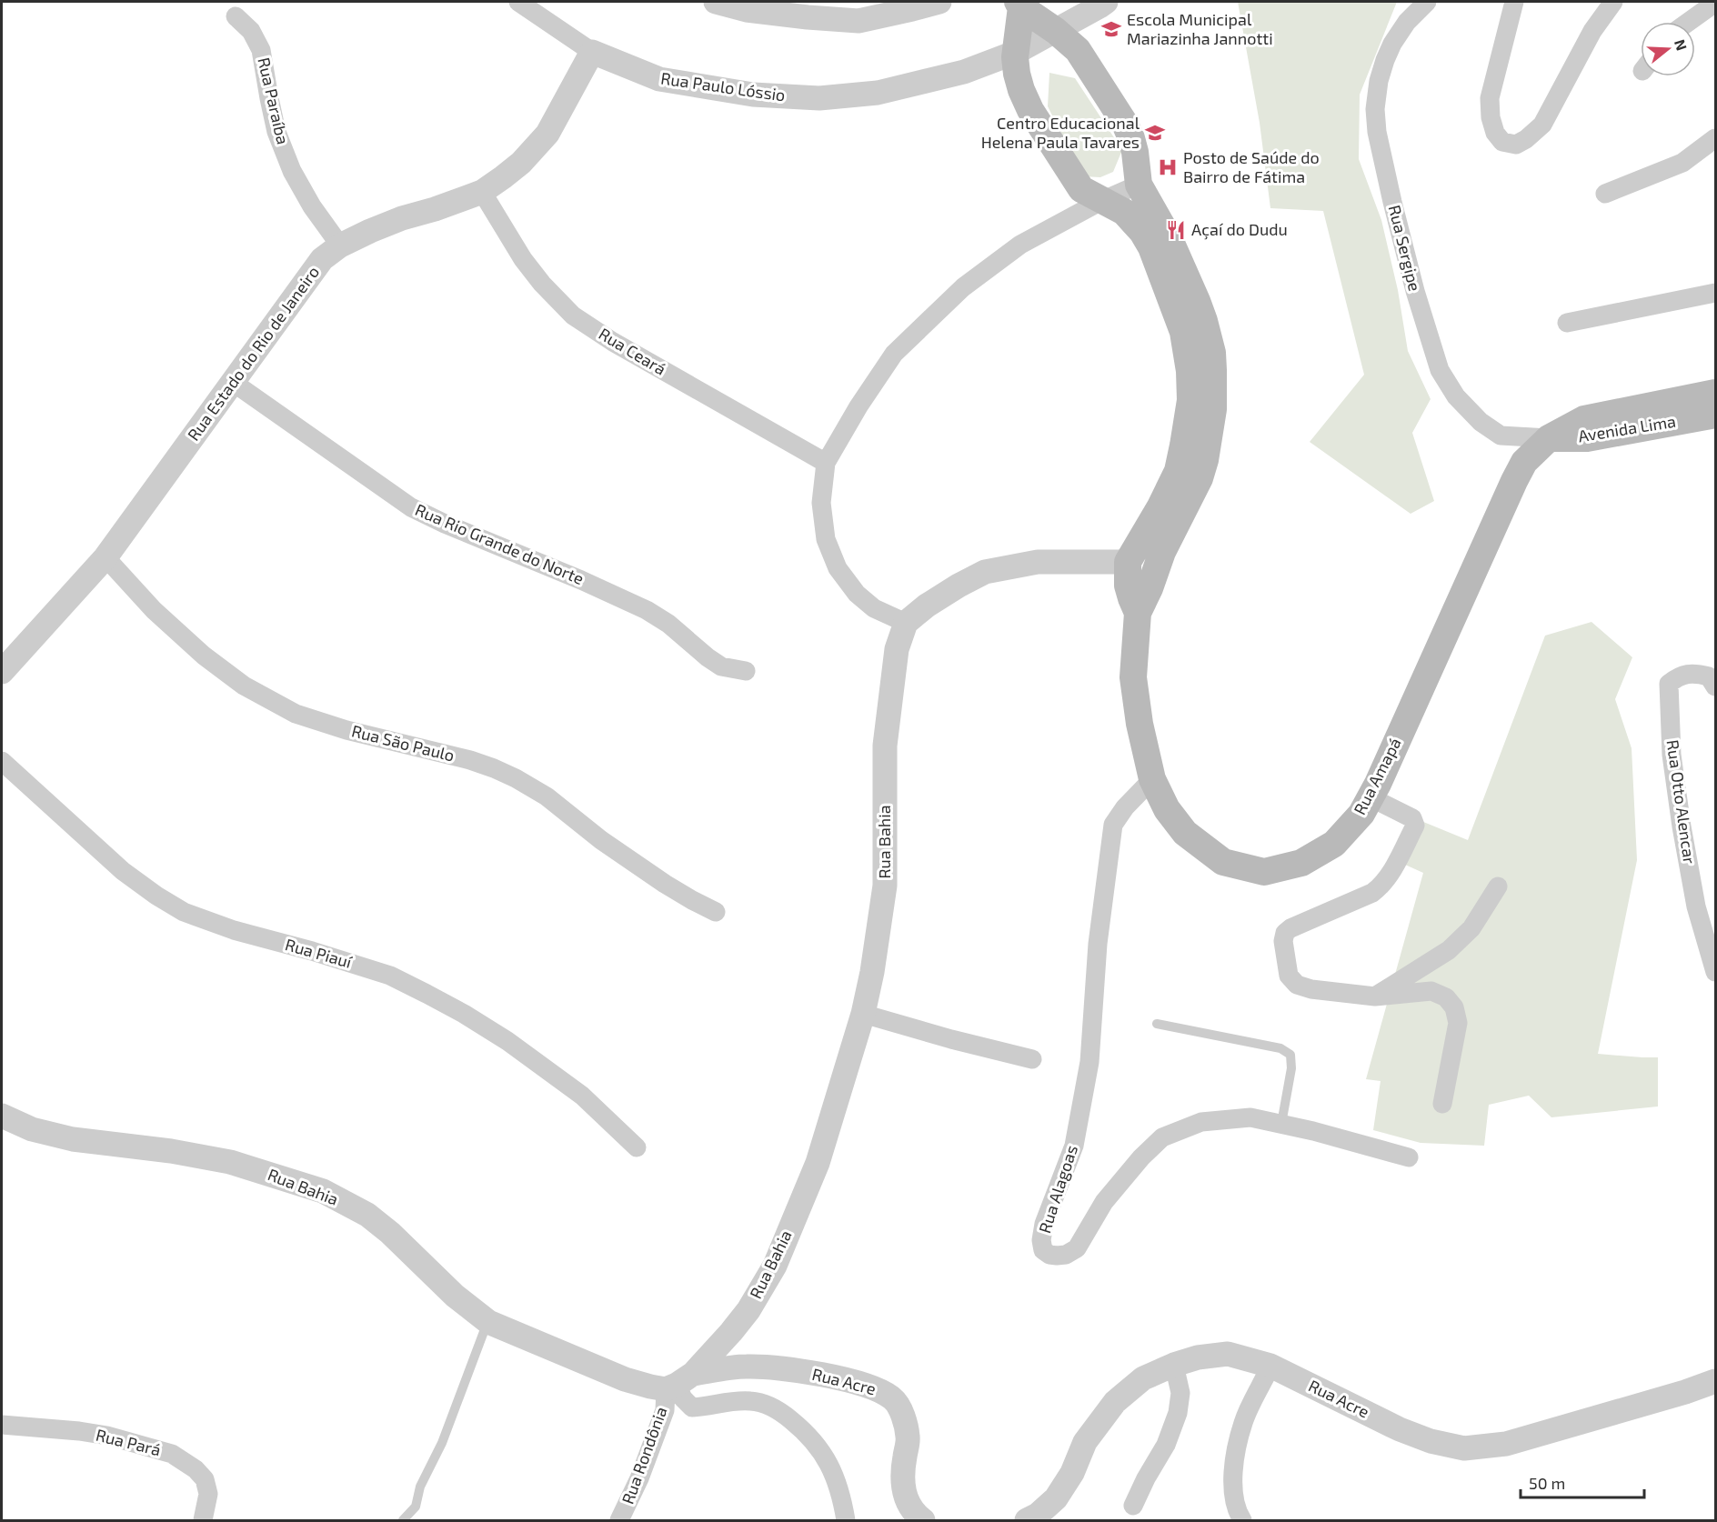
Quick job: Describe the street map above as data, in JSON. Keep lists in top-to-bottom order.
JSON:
{
  "streets": {
    "main road": ["Avenida Lima", "Rua Amapá"],
    "street": [
      "Rua Paulo Lóssio",
      "Rua Paraíba",
      "Rua Sergipe",
      "Rua Ceará",
      "Rua Estado do Rio de Janeiro",
      "Rua Rio Grande do Norte",
      "Rua São Paulo",
      "Rua Otto Alencar",
      "Rua Bahia",
      "Rua Piauí",
      "Rua Alagoas",
      "Rua Acre",
      "Rua Pará",
      "Rua Rondônia"
    ]
  },
  "crossings": [
    ["Rua Paulo Lóssio", "Rua Estado do Rio de Janeiro"],
    ["Rua Paraíba", "Rua Estado do Rio de Janeiro"],
    ["Rua Sergipe", "Avenida Lima"],
    ["Rua Sergipe", "Rua Amapá"],
    ["Rua Ceará", "Rua Estado do Rio de Janeiro"],
    ["Rua Estado do Rio de Janeiro", "Rua Rio Grande do Norte"],
    ["Rua Estado do Rio de Janeiro", "Rua São Paulo"],
    ["Avenida Lima", "Rua Amapá"],
    ["Rua Amapá", "Rua Alagoas"],
    ["Rua Bahia", "Rua Acre"],
    ["Rua Bahia", "Rua Rondônia"],
    ["Rua Acre", "Rua Rondônia"]
  ],
  "places": {
    "school or university": ["Escola Municipal Mariazinha Jannotti", "Centro Educacional Helena Paula Tavares"],
    "hospital": ["Posto de Saúde do Bairro de Fátima"],
    "restaurant": ["Açaí do Dudu"]
  },
  "scale_bar": "50 m",
  "north": "right"
}
